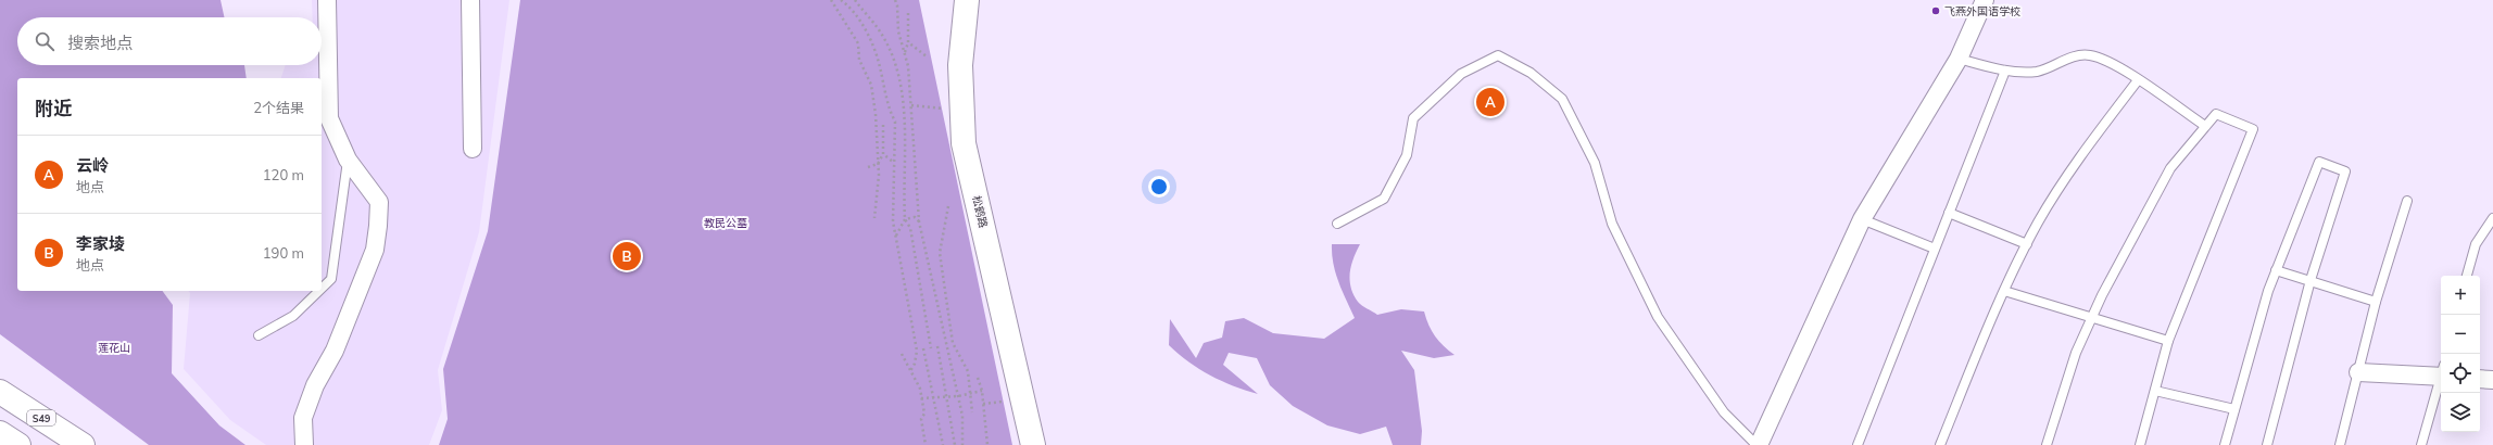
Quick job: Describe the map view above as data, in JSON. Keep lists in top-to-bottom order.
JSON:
{
  "streets": {
    "main road": ["松鹤路", "S49"]
  },
  "parks": ["教民公墓", "莲花山"],
  "places": ["飞燕外国语学校"],
  "page": {
    "search": "搜索地点",
    "heading": ["附近", "2个结果"],
    "pins": ["A", "B"],
    "list": [
      {
        "mark": "A",
        "name": "云岭",
        "note": "地点",
        "value": "120 m"
      },
      {
        "mark": "B",
        "name": "李家堎",
        "note": "地点",
        "value": "190 m"
      }
    ],
    "map_buttons": ["+", "−"]
  }
}
